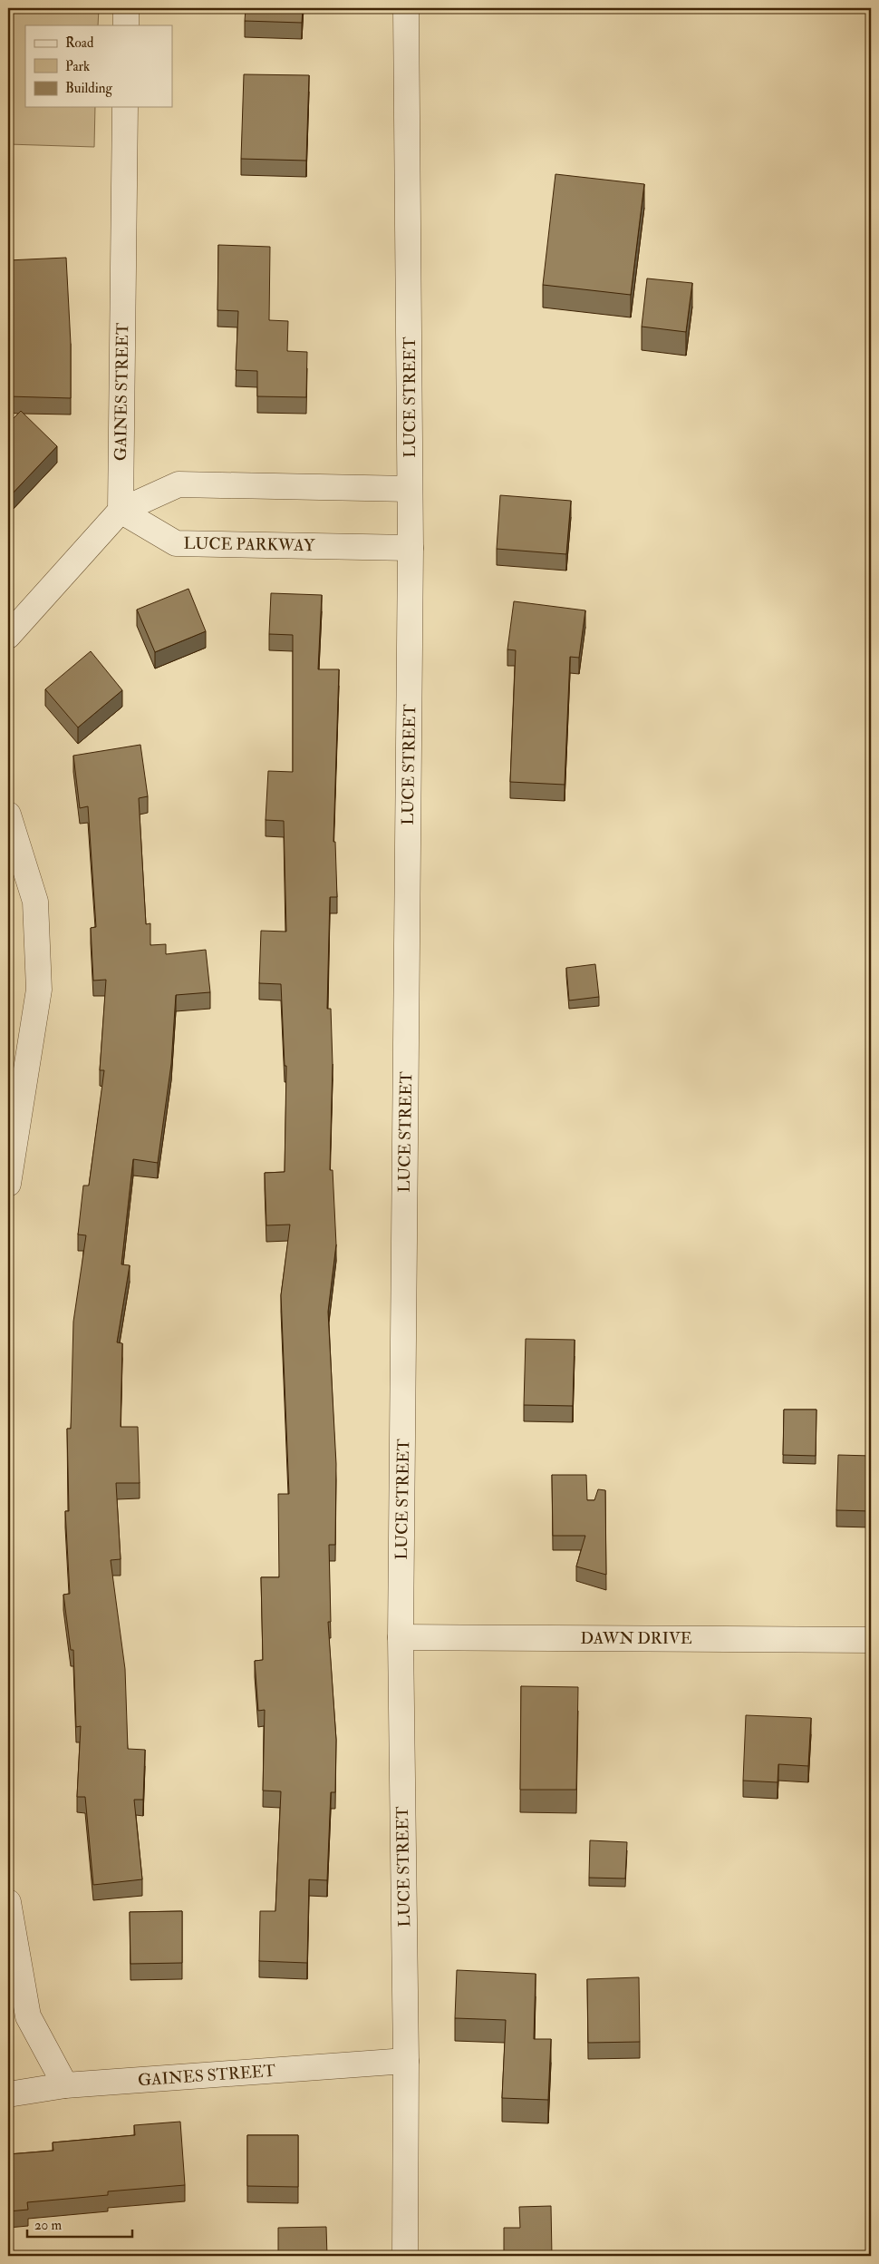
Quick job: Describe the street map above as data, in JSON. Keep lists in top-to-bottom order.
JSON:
{
  "streets": {
    "street": [
      "GAINES STREET",
      "LUCE STREET",
      "LUCE PARKWAY",
      "DAWN DRIVE"
    ]
  },
  "crossings": [
    ["GAINES STREET", "LUCE STREET"],
    ["GAINES STREET", "LUCE PARKWAY"],
    ["LUCE STREET", "LUCE PARKWAY"],
    ["LUCE STREET", "DAWN DRIVE"]
  ],
  "legend": ["Road", "Park", "Building"],
  "scale_bar": "20 m"
}
